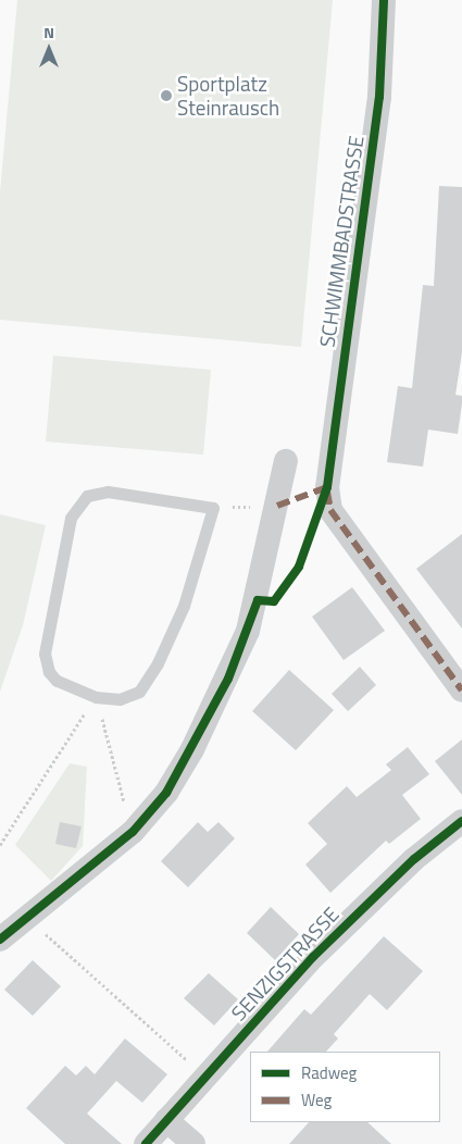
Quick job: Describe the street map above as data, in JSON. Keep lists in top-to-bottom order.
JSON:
{
  "streets": {
    "street": ["SCHWIMMBADSTRASSE", "SENZIGSTRASSE"]
  },
  "places": ["Sportplatz Steinrausch"],
  "legend": ["Radweg", "Weg"],
  "north": "top"
}
